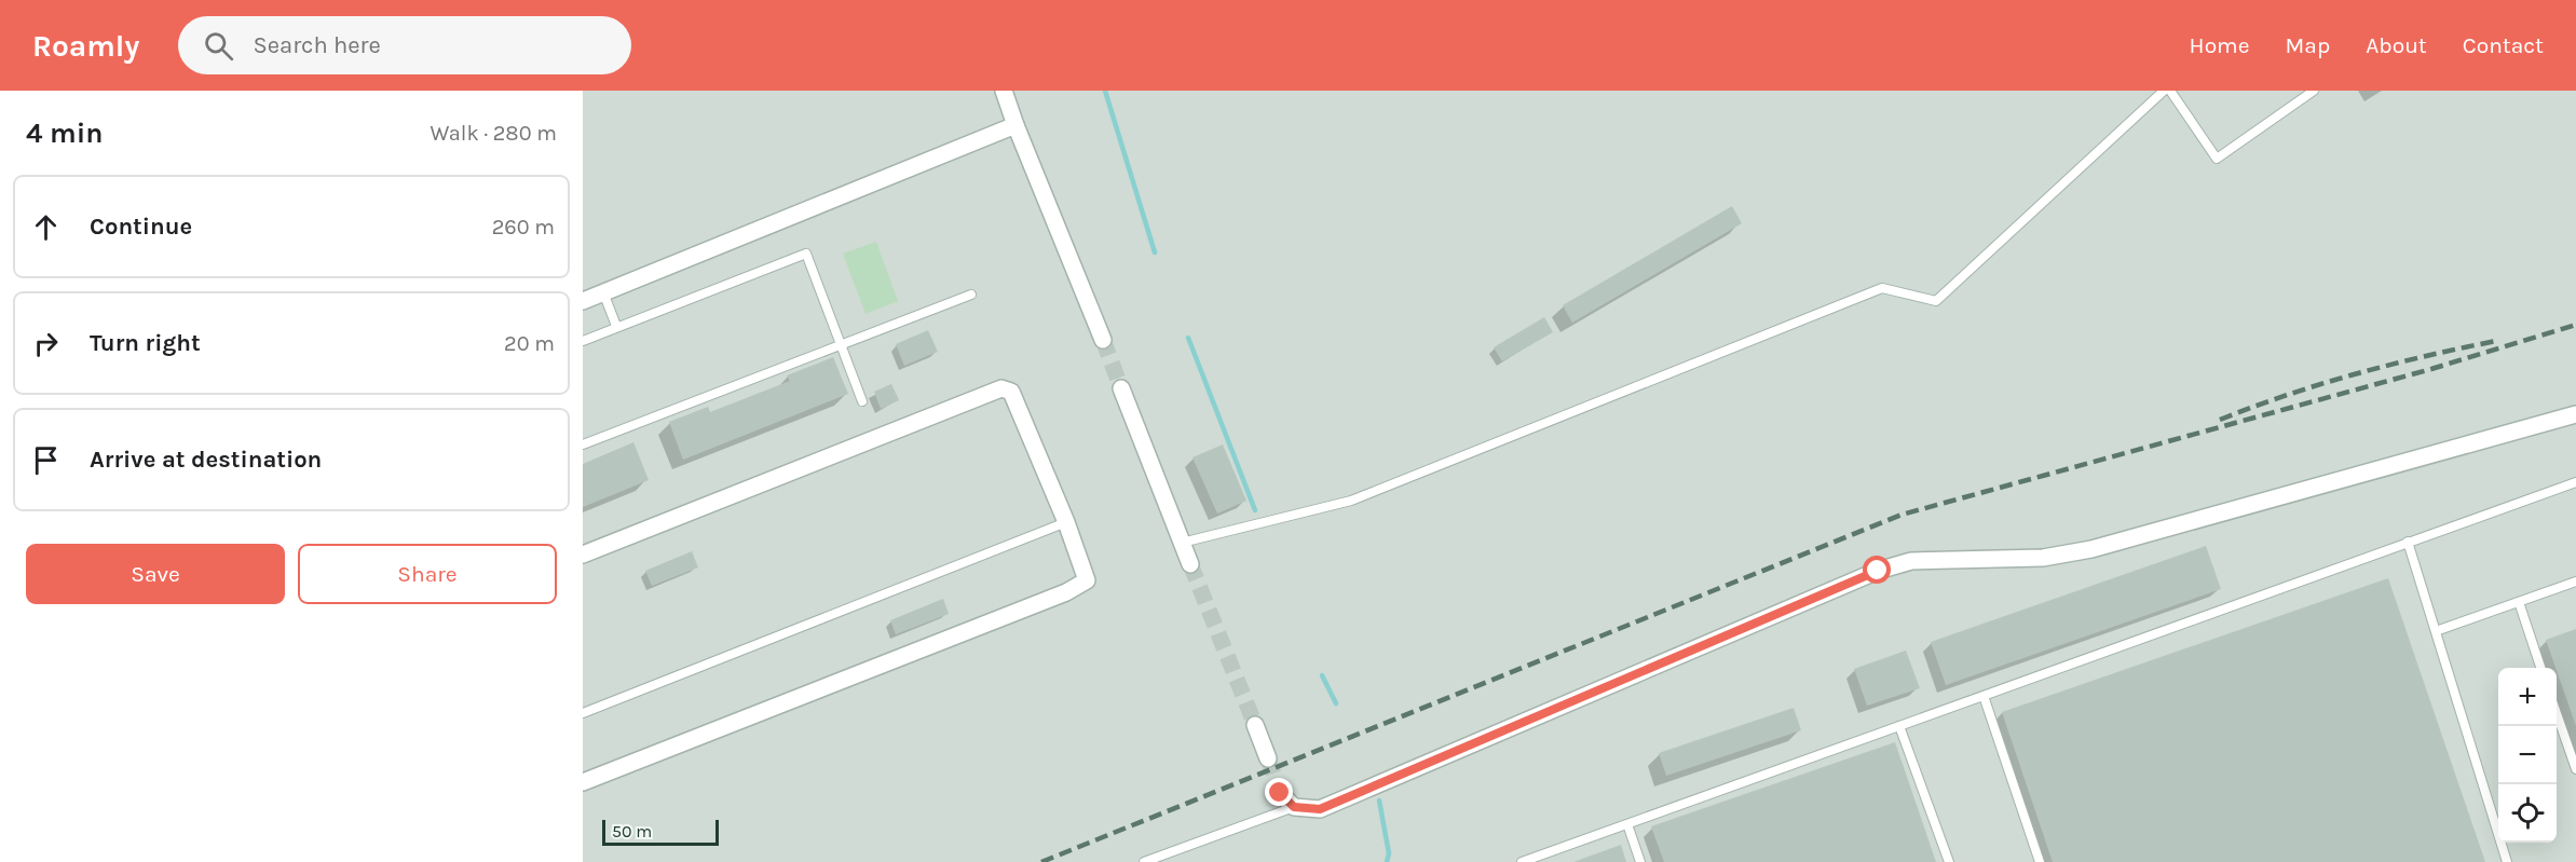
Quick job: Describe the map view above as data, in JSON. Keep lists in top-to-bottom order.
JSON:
{
  "scale_bar": "50 m",
  "page": {
    "header": "Roamly",
    "search": "Search here",
    "nav": [
      "Home",
      "Map",
      "About",
      "Contact"
    ],
    "heading": ["4 min", "Walk · 280 m"],
    "list": [
      ["Continue", "260 m"],
      ["Turn right", "20 m"],
      "Arrive at destination"
    ],
    "buttons": ["Save", "Share"],
    "map_buttons": ["+", "−"],
    "scale": "50 m"
  }
}
